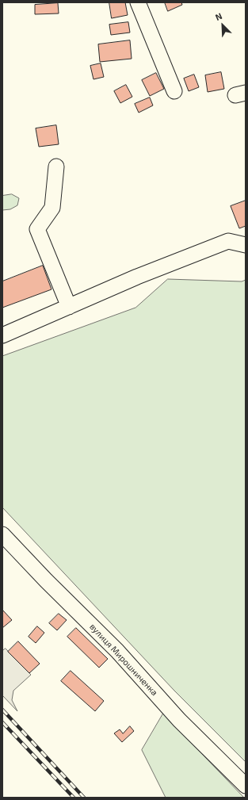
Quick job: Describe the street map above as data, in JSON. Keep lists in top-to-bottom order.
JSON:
{
  "streets": {
    "street": ["вулиця Мирошниченка"]
  },
  "north": "top left"
}
